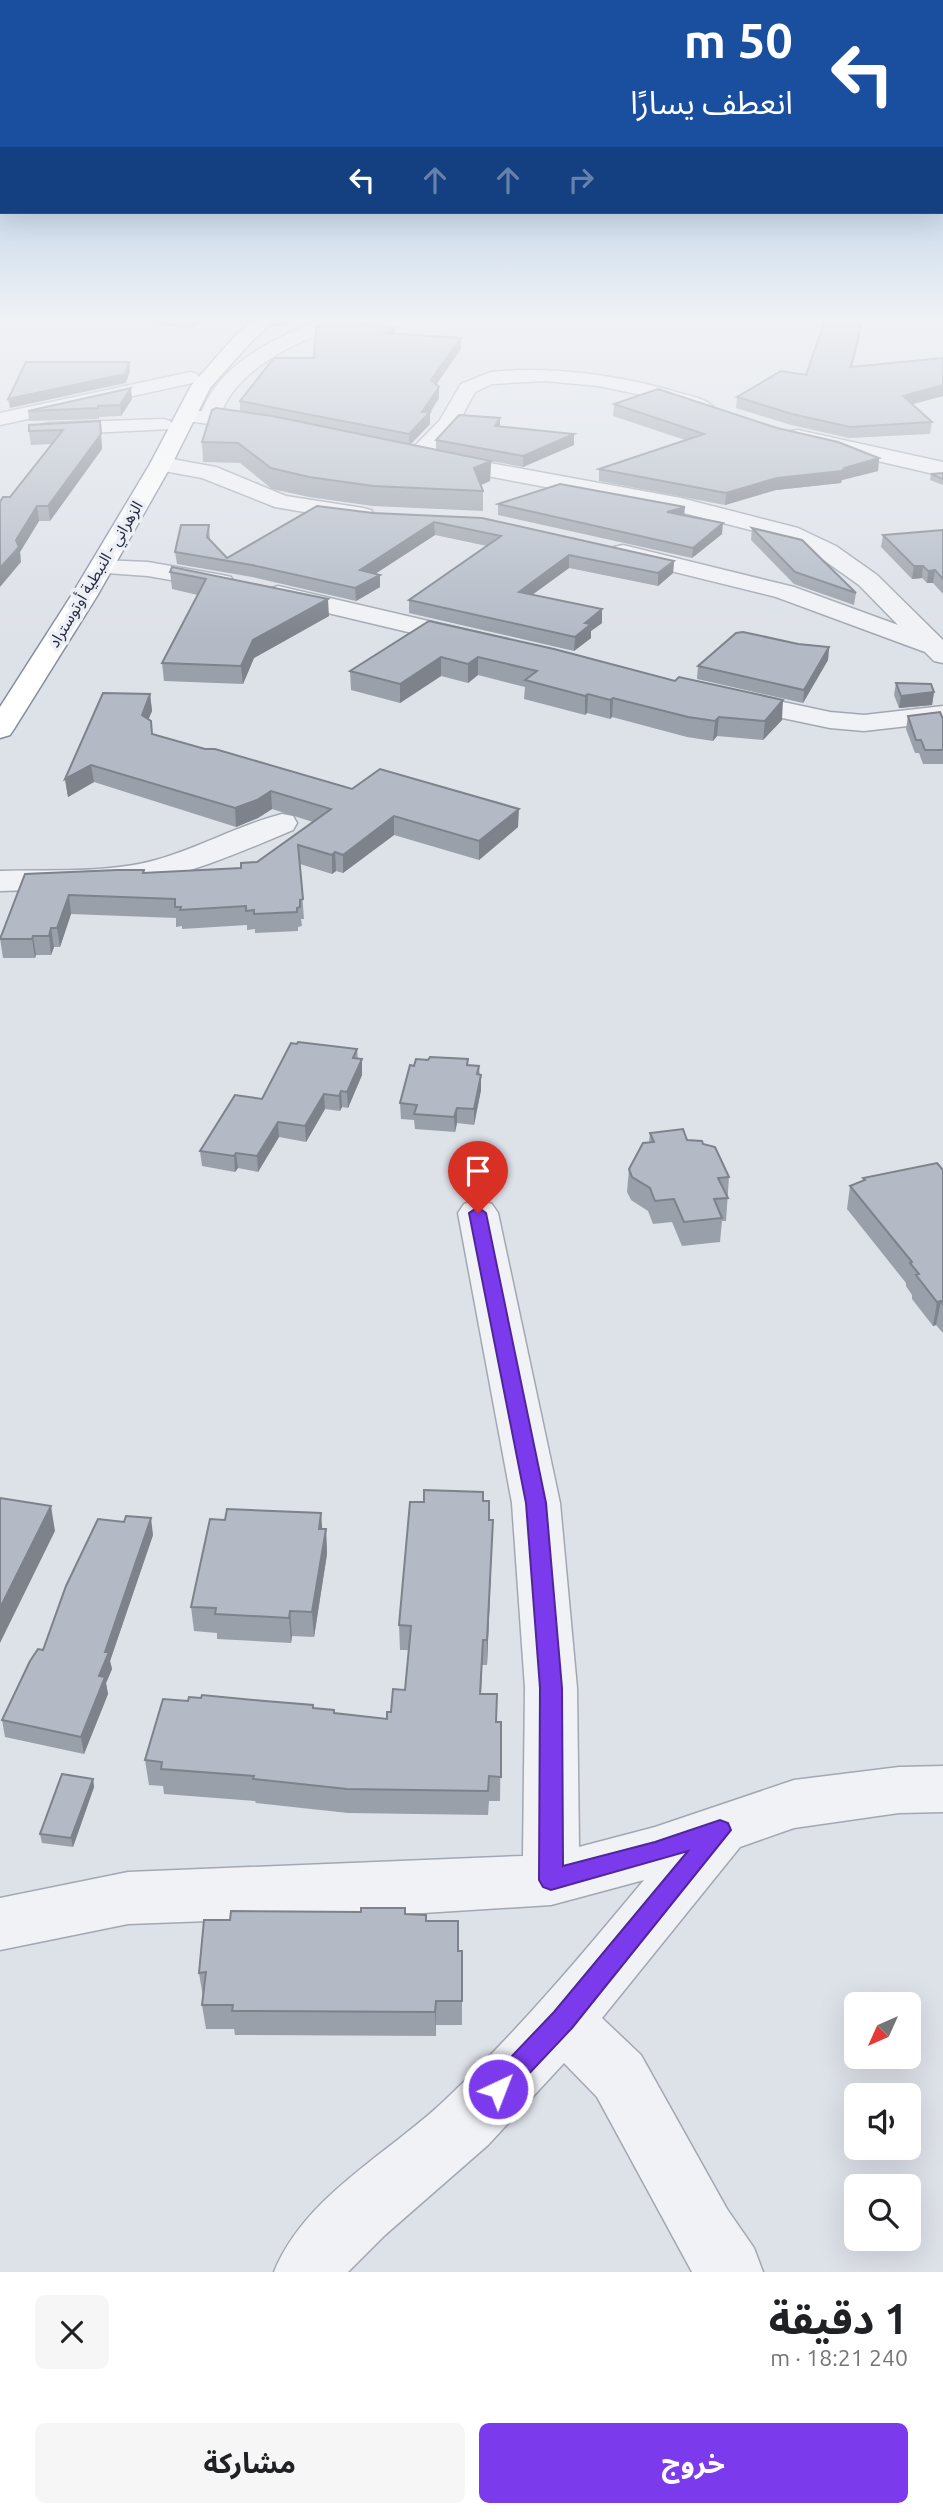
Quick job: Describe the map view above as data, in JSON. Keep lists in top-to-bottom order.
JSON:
{
  "streets": {
    "highway": ["الزهراني - النبطية أوتوستراد"]
  },
  "north": "bottom left",
  "page": {
    "turn": ["50 m", "انعطف يسارًا"],
    "heading": ["1 دقيقة", "240 m · 18:21"],
    "buttons": ["خروج", "مشاركة"]
  }
}
